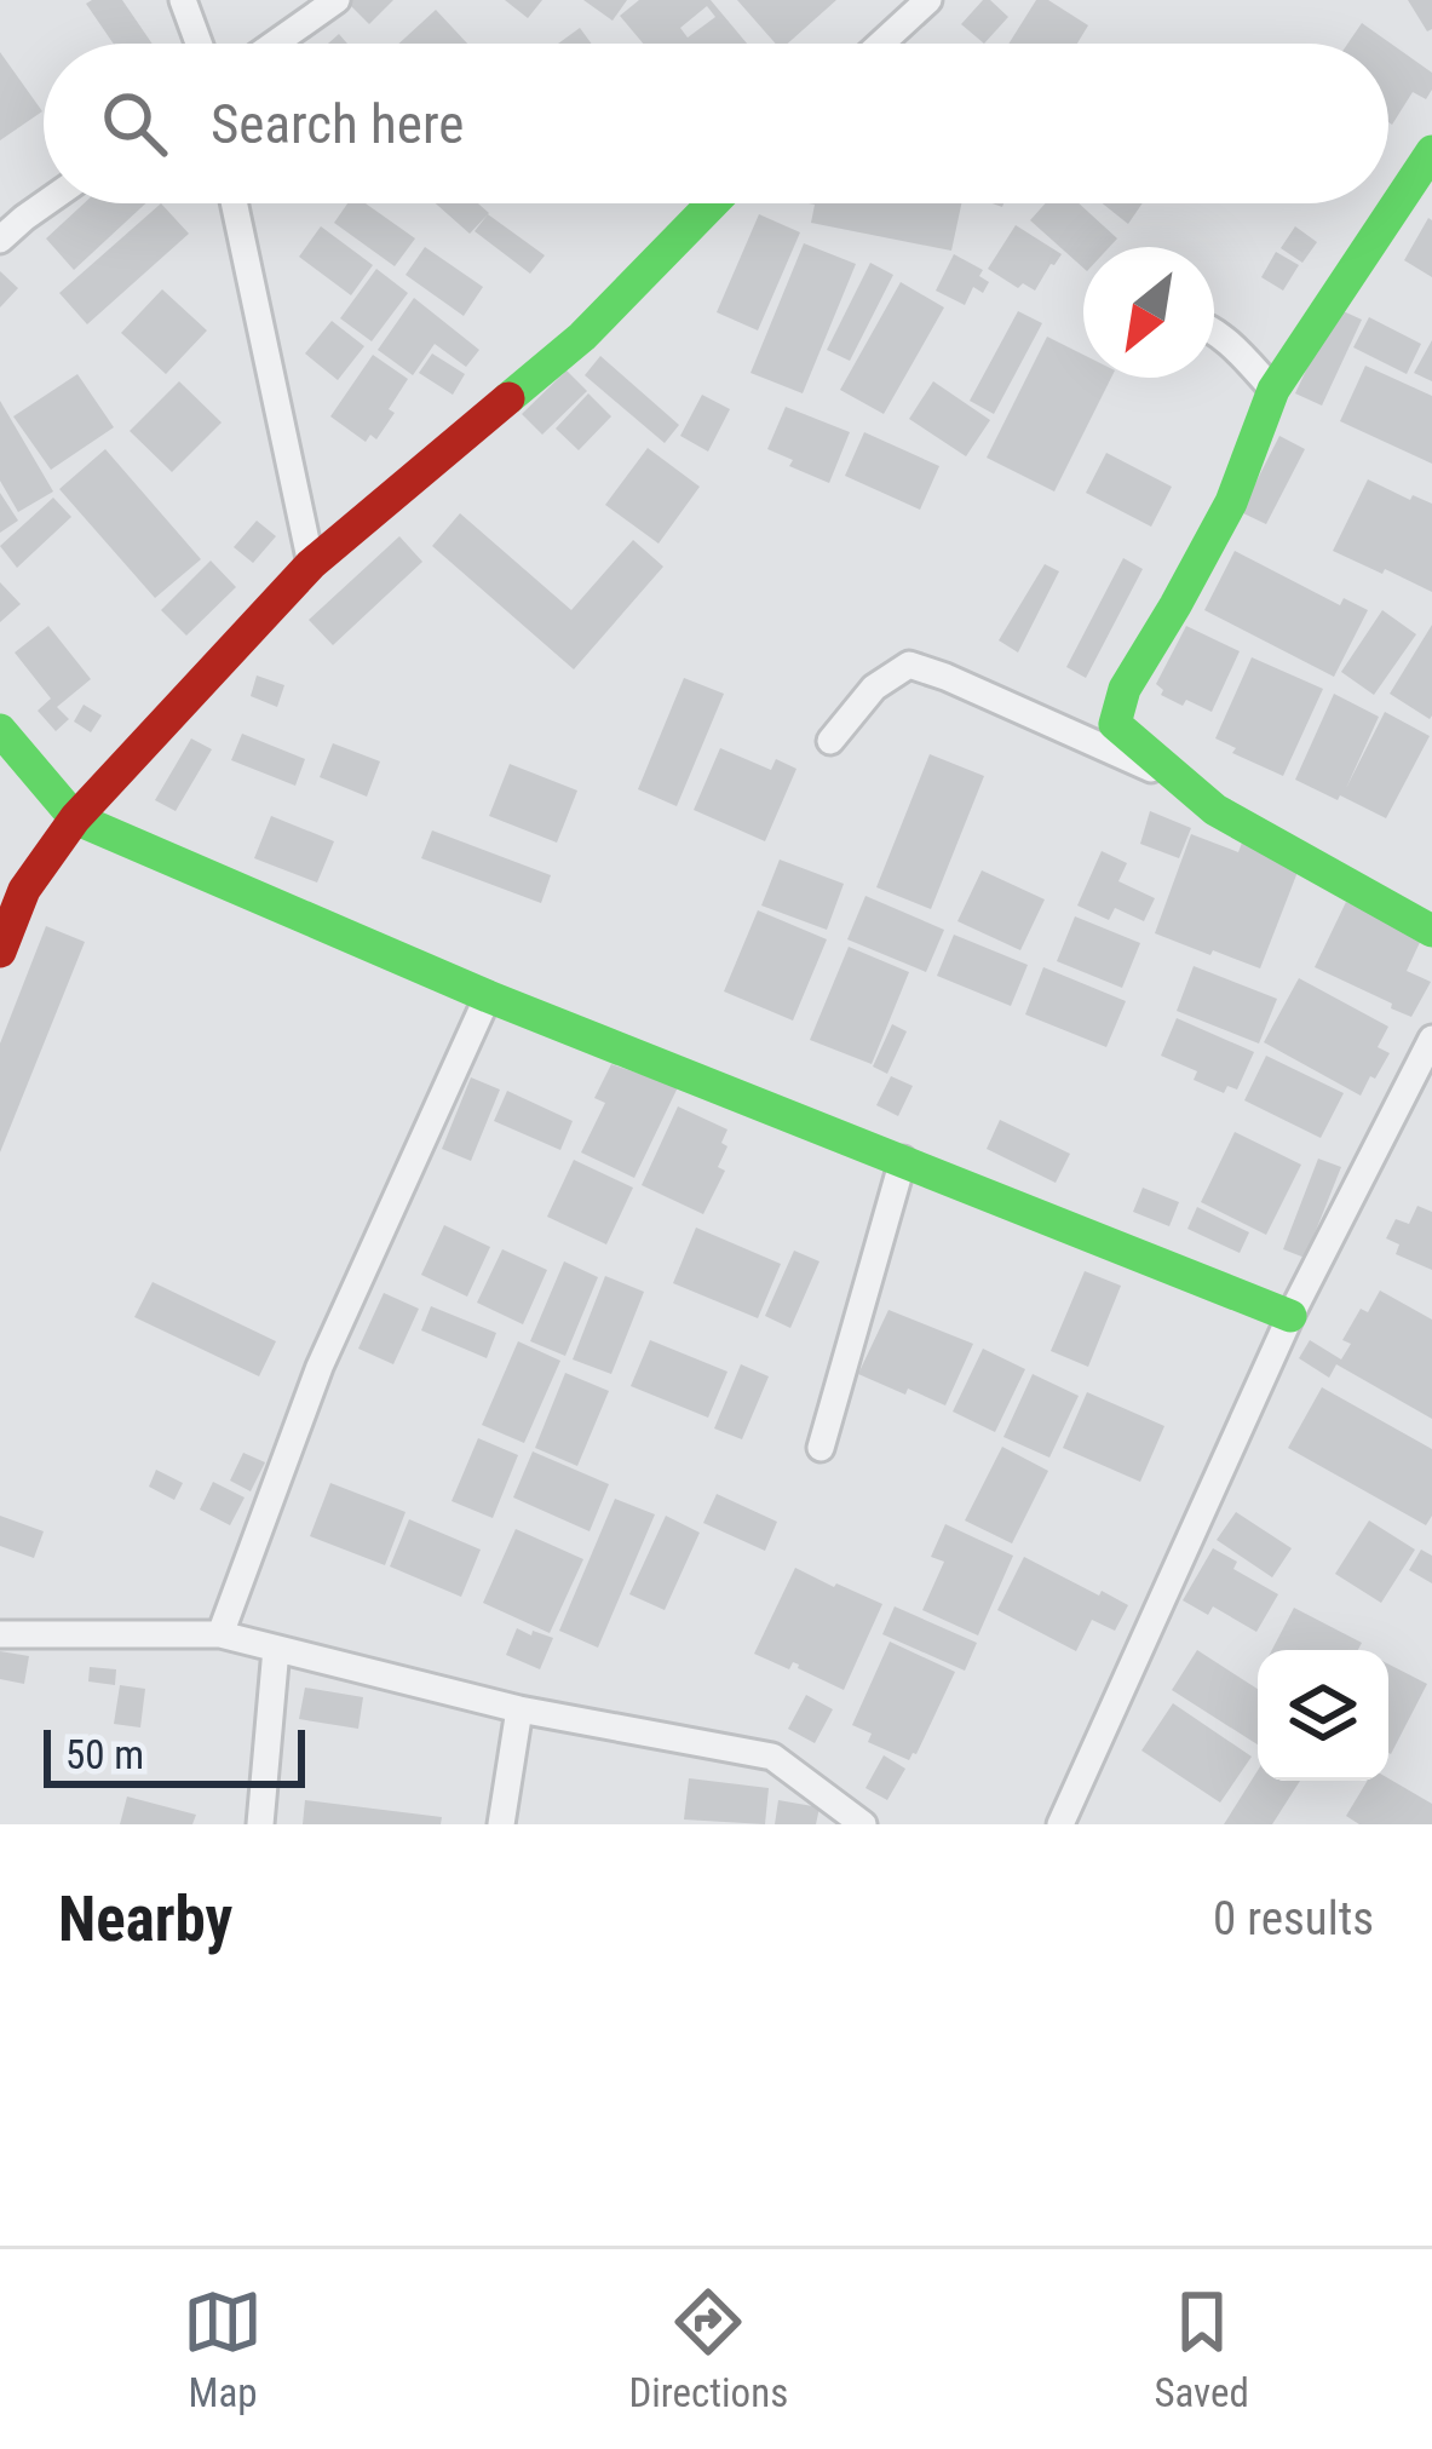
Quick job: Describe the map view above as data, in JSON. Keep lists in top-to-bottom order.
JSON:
{
  "scale_bar": "50 m",
  "north": "bottom left",
  "page": {
    "search": "Search here",
    "scale": "50 m",
    "heading": ["Nearby", "0 results"],
    "nav": ["Map", "Directions", "Saved"]
  }
}
